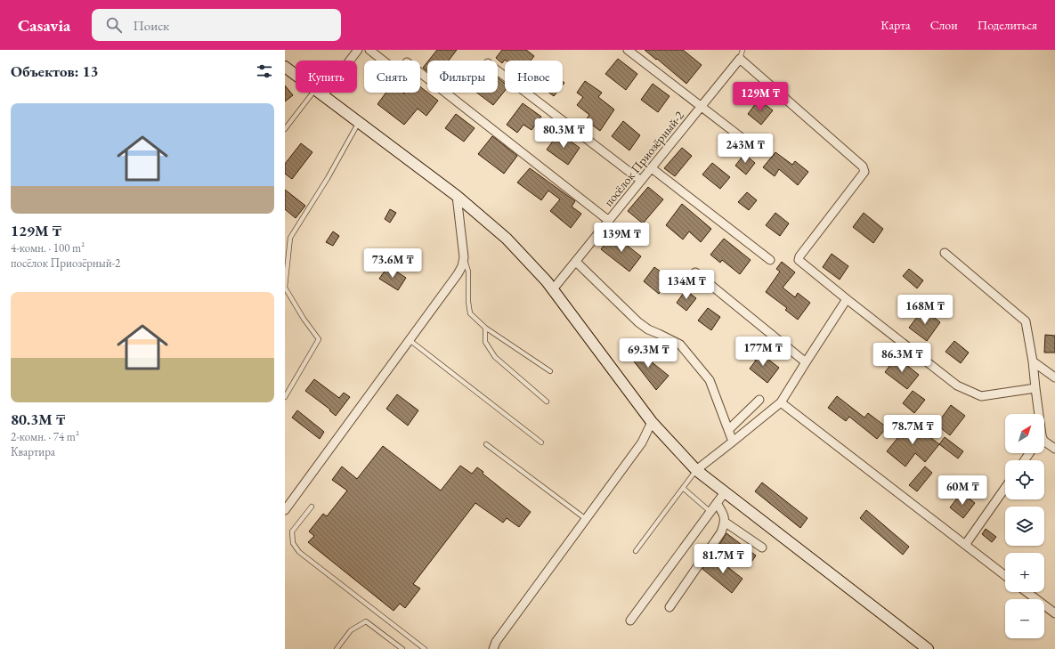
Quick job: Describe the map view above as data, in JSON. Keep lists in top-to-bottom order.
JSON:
{
  "streets": {
    "street": ["посёлок Приозёрный-2"]
  },
  "north": "top right",
  "page": {
    "header": "Casavia",
    "search": "Поиск",
    "nav": ["Карта", "Слои", "Поделиться"],
    "heading": "Объектов: 13",
    "chip": [
      "Купить",
      "Снять",
      "Фильтры",
      "Новое"
    ],
    "price": [
      "129M ₸",
      "80.3M ₸",
      "243M ₸",
      "139M ₸",
      "73.6M ₸",
      "134M ₸",
      "168M ₸",
      "177M ₸",
      "69.3M ₸",
      "86.3M ₸",
      "78.7M ₸",
      "60M ₸",
      "81.7M ₸"
    ],
    "list": [
      {
        "name": "129M ₸",
        "note": "4-комн. · 100 m² · посёлок Приозёрный-2"
      },
      {
        "name": "80.3M ₸",
        "note": "2-комн. · 74 m² · Квартира"
      }
    ],
    "map_buttons": ["+", "−"]
  }
}
